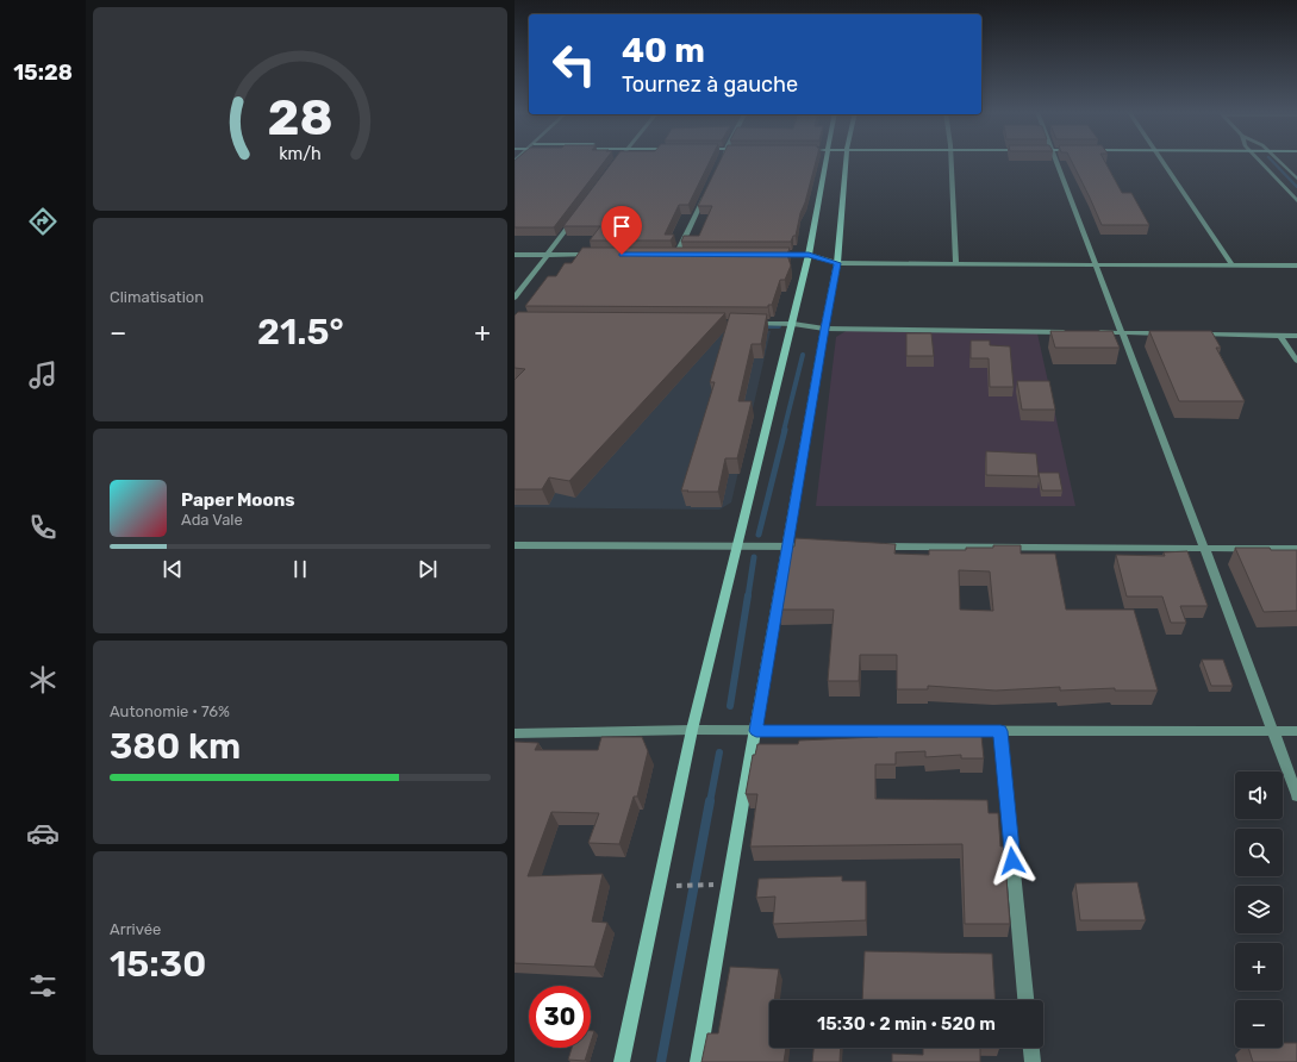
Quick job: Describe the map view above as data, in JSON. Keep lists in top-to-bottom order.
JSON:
{
  "page": {
    "tabs": "15:28",
    "turn": ["40 m", "Tournez à gauche"],
    "tile": [
      "Climatisation",
      ["Autonomie · 76%", "380 km"],
      ["Arrivée", "15:30"]
    ],
    "heat": ["−", "21.5°", "+"],
    "song": ["Paper Moons", "Ada Vale"],
    "map_buttons": ["+", "−"],
    "limit": "30",
    "trip": "15:30 · 2 min · 520 m",
    "gauge": ["28", "km/h"]
  }
}
